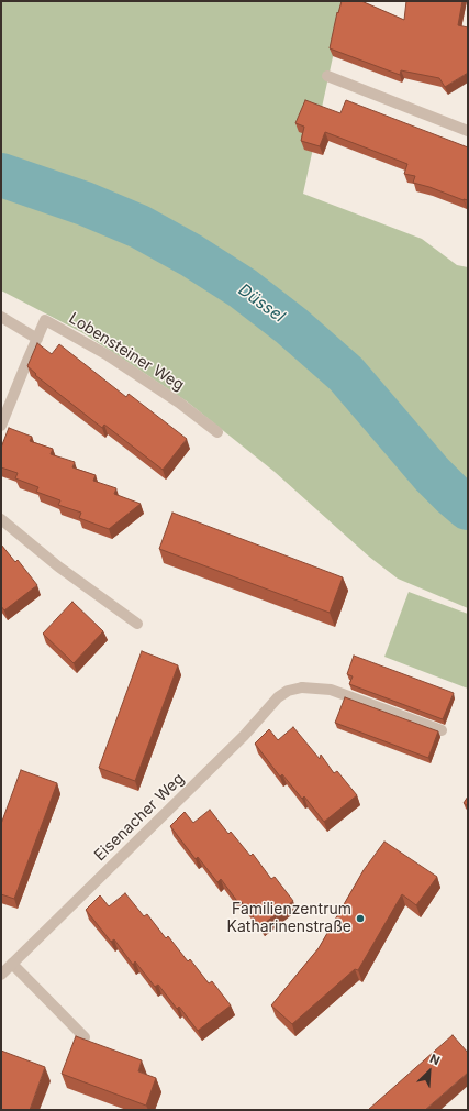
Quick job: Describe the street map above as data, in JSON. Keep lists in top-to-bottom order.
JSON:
{
  "streets": {
    "street": ["Lobensteiner Weg", "Eisenacher Weg"]
  },
  "water": ["Düssel"],
  "places": ["Familienzentrum Katharinenstraße"],
  "north": "top right"
}
